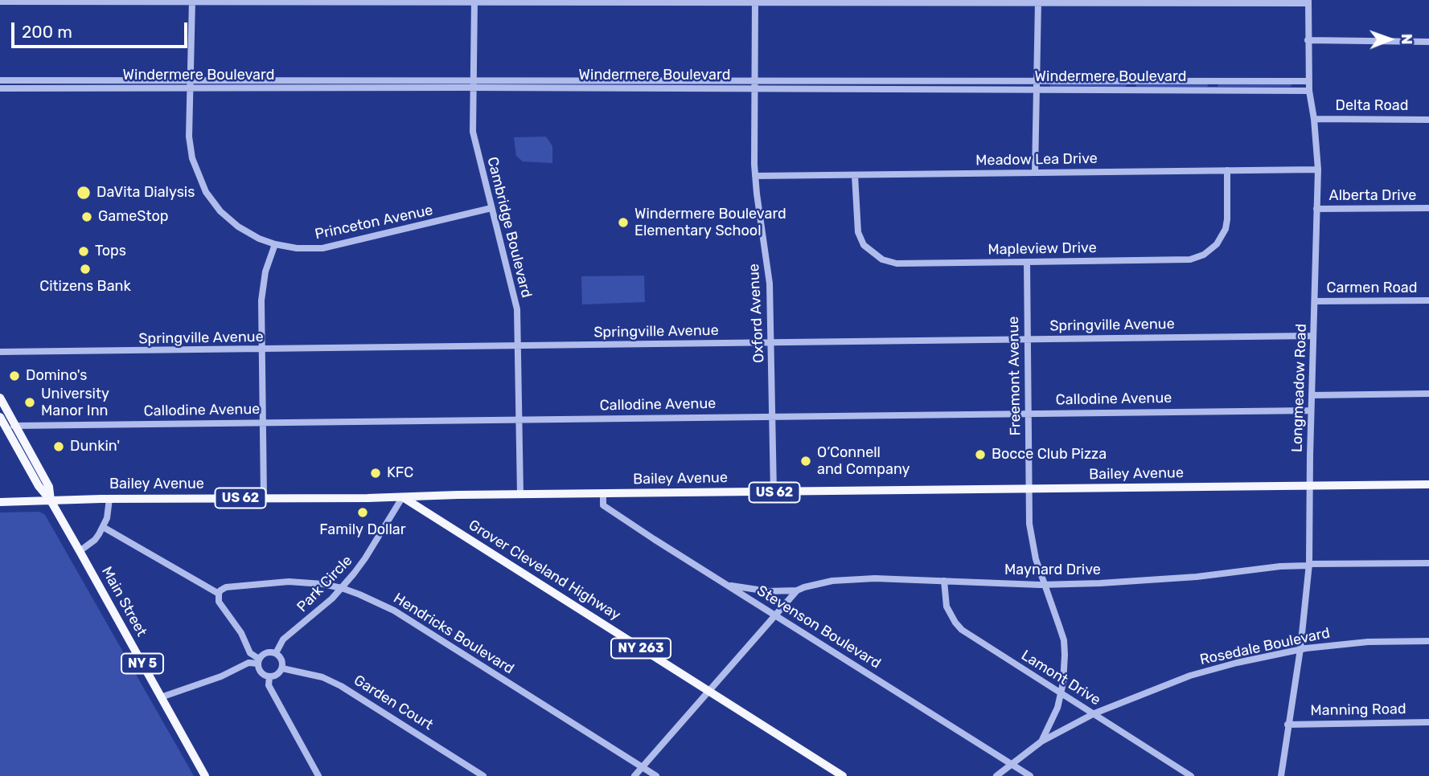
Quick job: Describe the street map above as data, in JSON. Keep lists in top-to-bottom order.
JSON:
{
  "streets": {
    "main road": [
      "Bailey Avenue",
      "US 62",
      "Grover Cleveland Highway",
      "Main Street",
      "NY 263",
      "NY 5"
    ],
    "street": [
      "Windermere Boulevard",
      "Delta Road",
      "Meadow Lea Drive",
      "Alberta Drive",
      "Princeton Avenue",
      "Cambridge Boulevard",
      "Mapleview Drive",
      "Carmen Road",
      "Oxford Avenue",
      "Springville Avenue",
      "Freemont Avenue",
      "Longmeadow Road",
      "Callodine Avenue",
      "Maynard Drive",
      "Park Circle",
      "Stevenson Boulevard",
      "Hendricks Boulevard",
      "Rosedale Boulevard",
      "Lamont Drive",
      "Garden Court",
      "Manning Road"
    ]
  },
  "crossings": [
    ["Windermere Boulevard", "Princeton Avenue"],
    ["Windermere Boulevard", "Cambridge Boulevard"],
    ["Windermere Boulevard", "Oxford Avenue"],
    ["Windermere Boulevard", "Longmeadow Road"],
    ["Delta Road", "Longmeadow Road"],
    ["Meadow Lea Drive", "Mapleview Drive"],
    ["Meadow Lea Drive", "Oxford Avenue"],
    ["Meadow Lea Drive", "Longmeadow Road"],
    ["Alberta Drive", "Longmeadow Road"],
    ["Princeton Avenue", "Cambridge Boulevard"],
    ["Cambridge Boulevard", "Springville Avenue"],
    ["Cambridge Boulevard", "Callodine Avenue"],
    ["Cambridge Boulevard", "Bailey Avenue"],
    ["Mapleview Drive", "Freemont Avenue"],
    ["Carmen Road", "Longmeadow Road"],
    ["Oxford Avenue", "Springville Avenue"],
    ["Oxford Avenue", "Callodine Avenue"],
    ["Oxford Avenue", "Bailey Avenue"],
    ["Springville Avenue", "Freemont Avenue"],
    ["Springville Avenue", "Longmeadow Road"],
    ["Freemont Avenue", "Callodine Avenue"],
    ["Freemont Avenue", "Bailey Avenue"],
    ["Freemont Avenue", "Maynard Drive"],
    ["Freemont Avenue", "Rosedale Boulevard"],
    ["Freemont Avenue", "Lamont Drive"],
    ["Longmeadow Road", "Callodine Avenue"],
    ["Longmeadow Road", "Bailey Avenue"],
    ["Longmeadow Road", "Maynard Drive"],
    ["Longmeadow Road", "Rosedale Boulevard"],
    ["Longmeadow Road", "Manning Road"],
    ["Callodine Avenue", "Main Street"],
    ["Bailey Avenue", "Grover Cleveland Highway"],
    ["Bailey Avenue", "Park Circle"],
    ["Bailey Avenue", "Main Street"],
    ["Bailey Avenue", "Stevenson Boulevard"],
    ["Grover Cleveland Highway", "Park Circle"],
    ["Maynard Drive", "Stevenson Boulevard"],
    ["Maynard Drive", "Lamont Drive"],
    ["Park Circle", "Hendricks Boulevard"],
    ["Park Circle", "Garden Court"],
    ["Stevenson Boulevard", "Rosedale Boulevard"],
    ["Rosedale Boulevard", "Lamont Drive"]
  ],
  "places": [
    "DaVita Dialysis",
    "GameStop",
    "Windermere Boulevard Elementary School",
    "Tops",
    "Citizens Bank",
    "Domino's",
    "University Manor Inn",
    "Dunkin'",
    "Bocce Club Pizza",
    "O’Connell and Company",
    "KFC",
    "Family Dollar"
  ],
  "scale_bar": "200 m",
  "north": "right"
}
